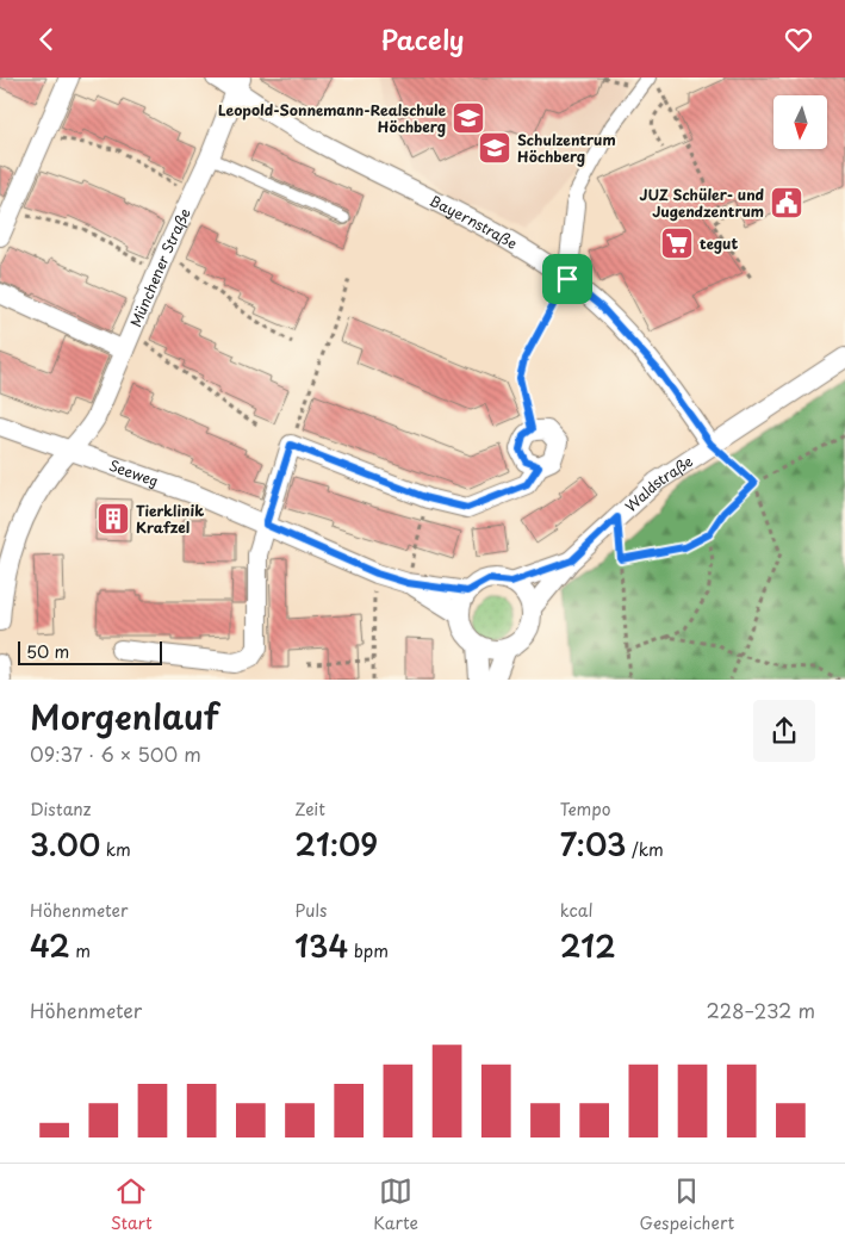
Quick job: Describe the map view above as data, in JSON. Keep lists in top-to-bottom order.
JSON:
{
  "streets": {
    "street": [
      "Bayernstraße",
      "Münchener Straße",
      "Seeweg",
      "Waldstraße"
    ]
  },
  "crossings": [
    ["Bayernstraße", "Münchener Straße"],
    ["Bayernstraße", "Waldstraße"],
    ["Münchener Straße", "Seeweg"],
    ["Seeweg", "Waldstraße"]
  ],
  "places": {
    "school or university": ["Leopold-Sonnemann-Realschule Höchberg", "Schulzentrum Höchberg"],
    "public building": ["JUZ Schüler- und Jugendzentrum"],
    "supermarket": ["tegut"],
    "building": ["Tierklinik Krafzel"]
  },
  "scale_bar": "50 m",
  "north": "bottom",
  "page": {
    "header": "Pacely",
    "scale": "50 m",
    "heading": ["Morgenlauf", "09:37 · 6 × 500 m"],
    "stats": [
      ["Distanz", "3.00 km"],
      ["Zeit", "21:09"],
      ["Tempo", "7:03 /km"],
      ["Höhenmeter", "42 m"],
      ["Puls", "134 bpm"],
      ["kcal", "212"]
    ],
    "chart": ["Höhenmeter", "228–232 m"],
    "tabs": ["Start", "Karte", "Gespeichert"]
  }
}
